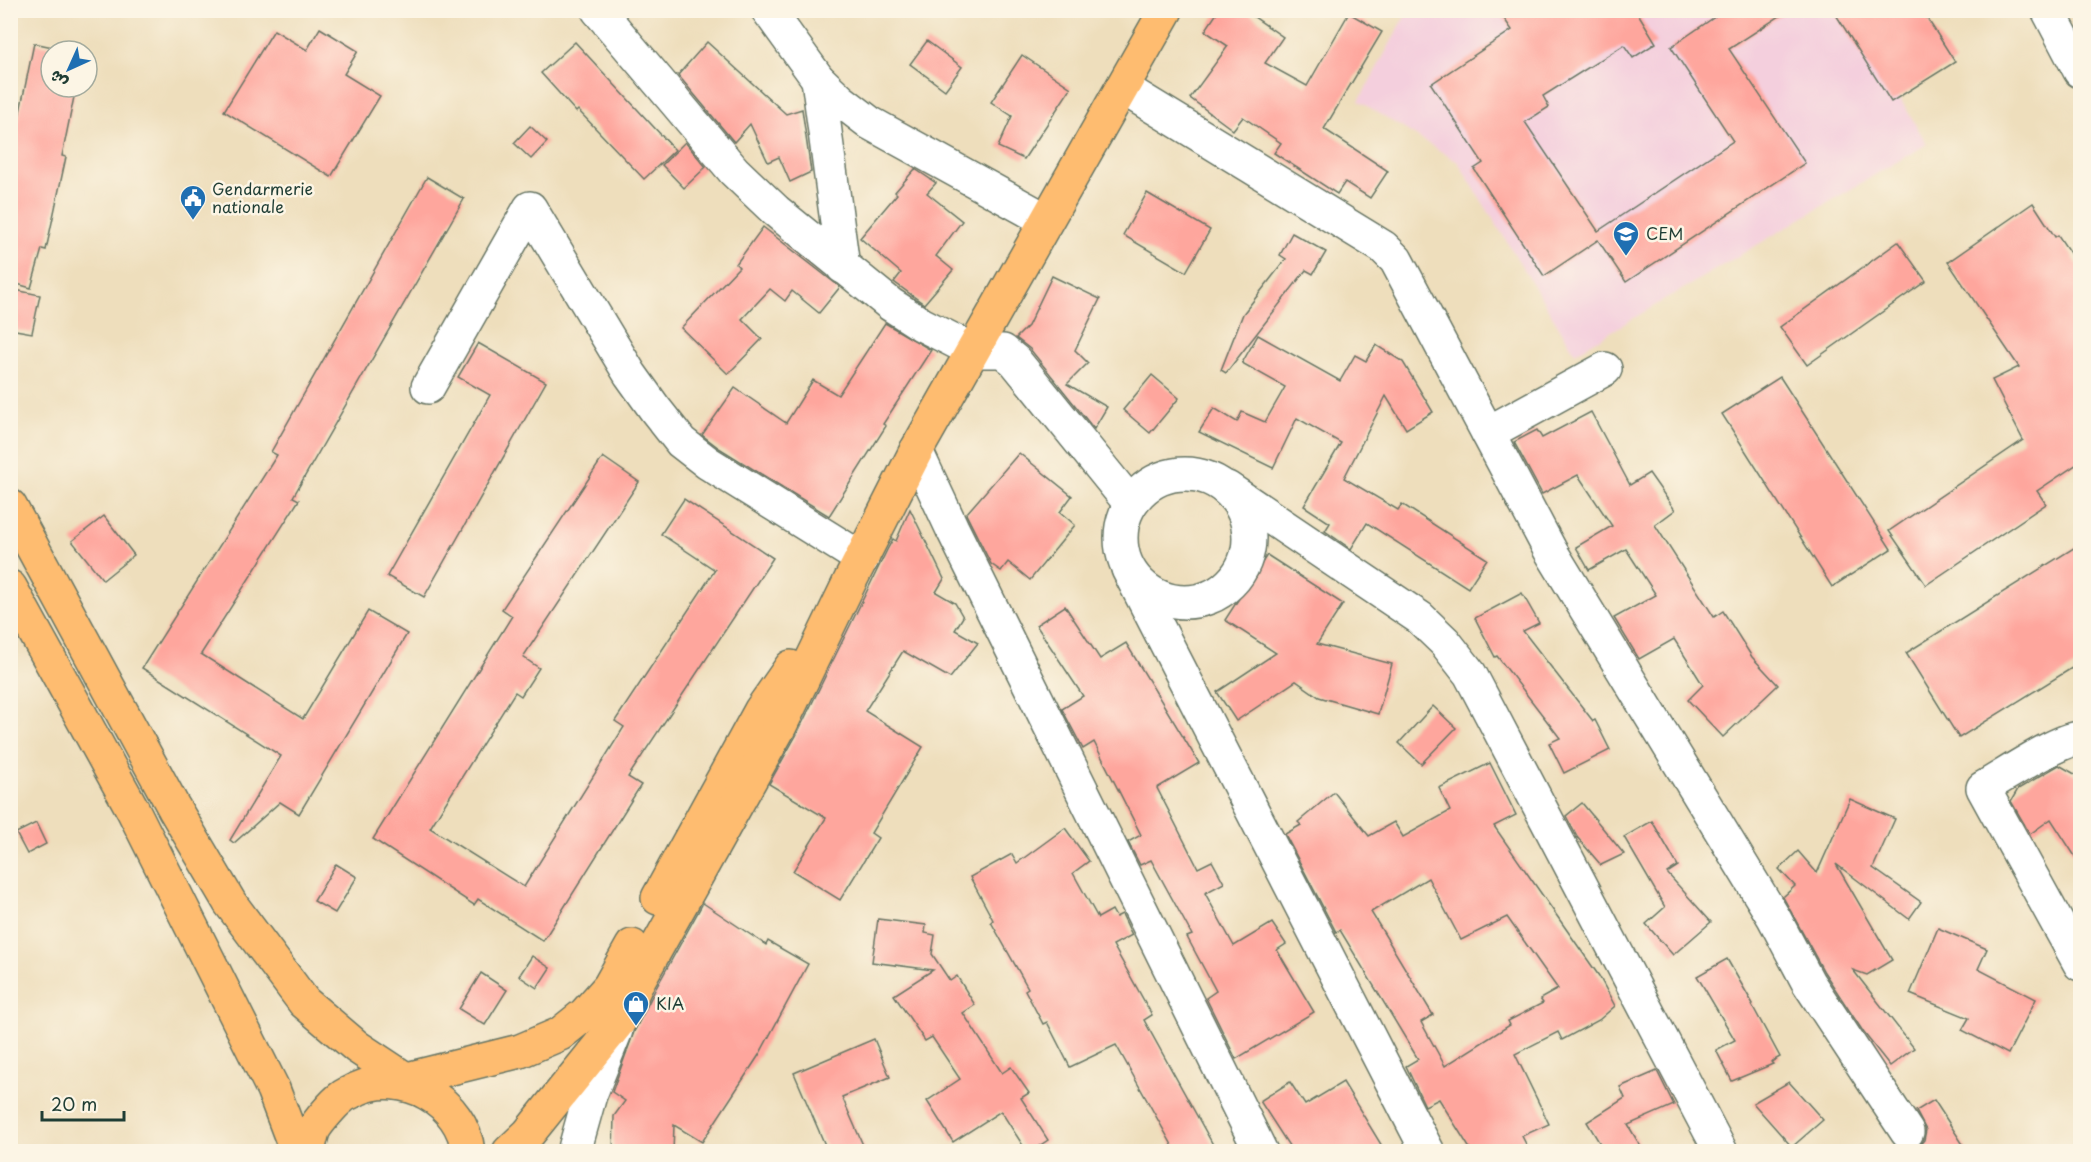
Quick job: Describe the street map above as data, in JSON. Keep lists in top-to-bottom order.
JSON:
{
  "places": {
    "public building": ["Gendarmerie nationale"],
    "school or university": ["CEM"],
    "shop": ["KIA"]
  },
  "scale_bar": "20 m",
  "north": "bottom left"
}
